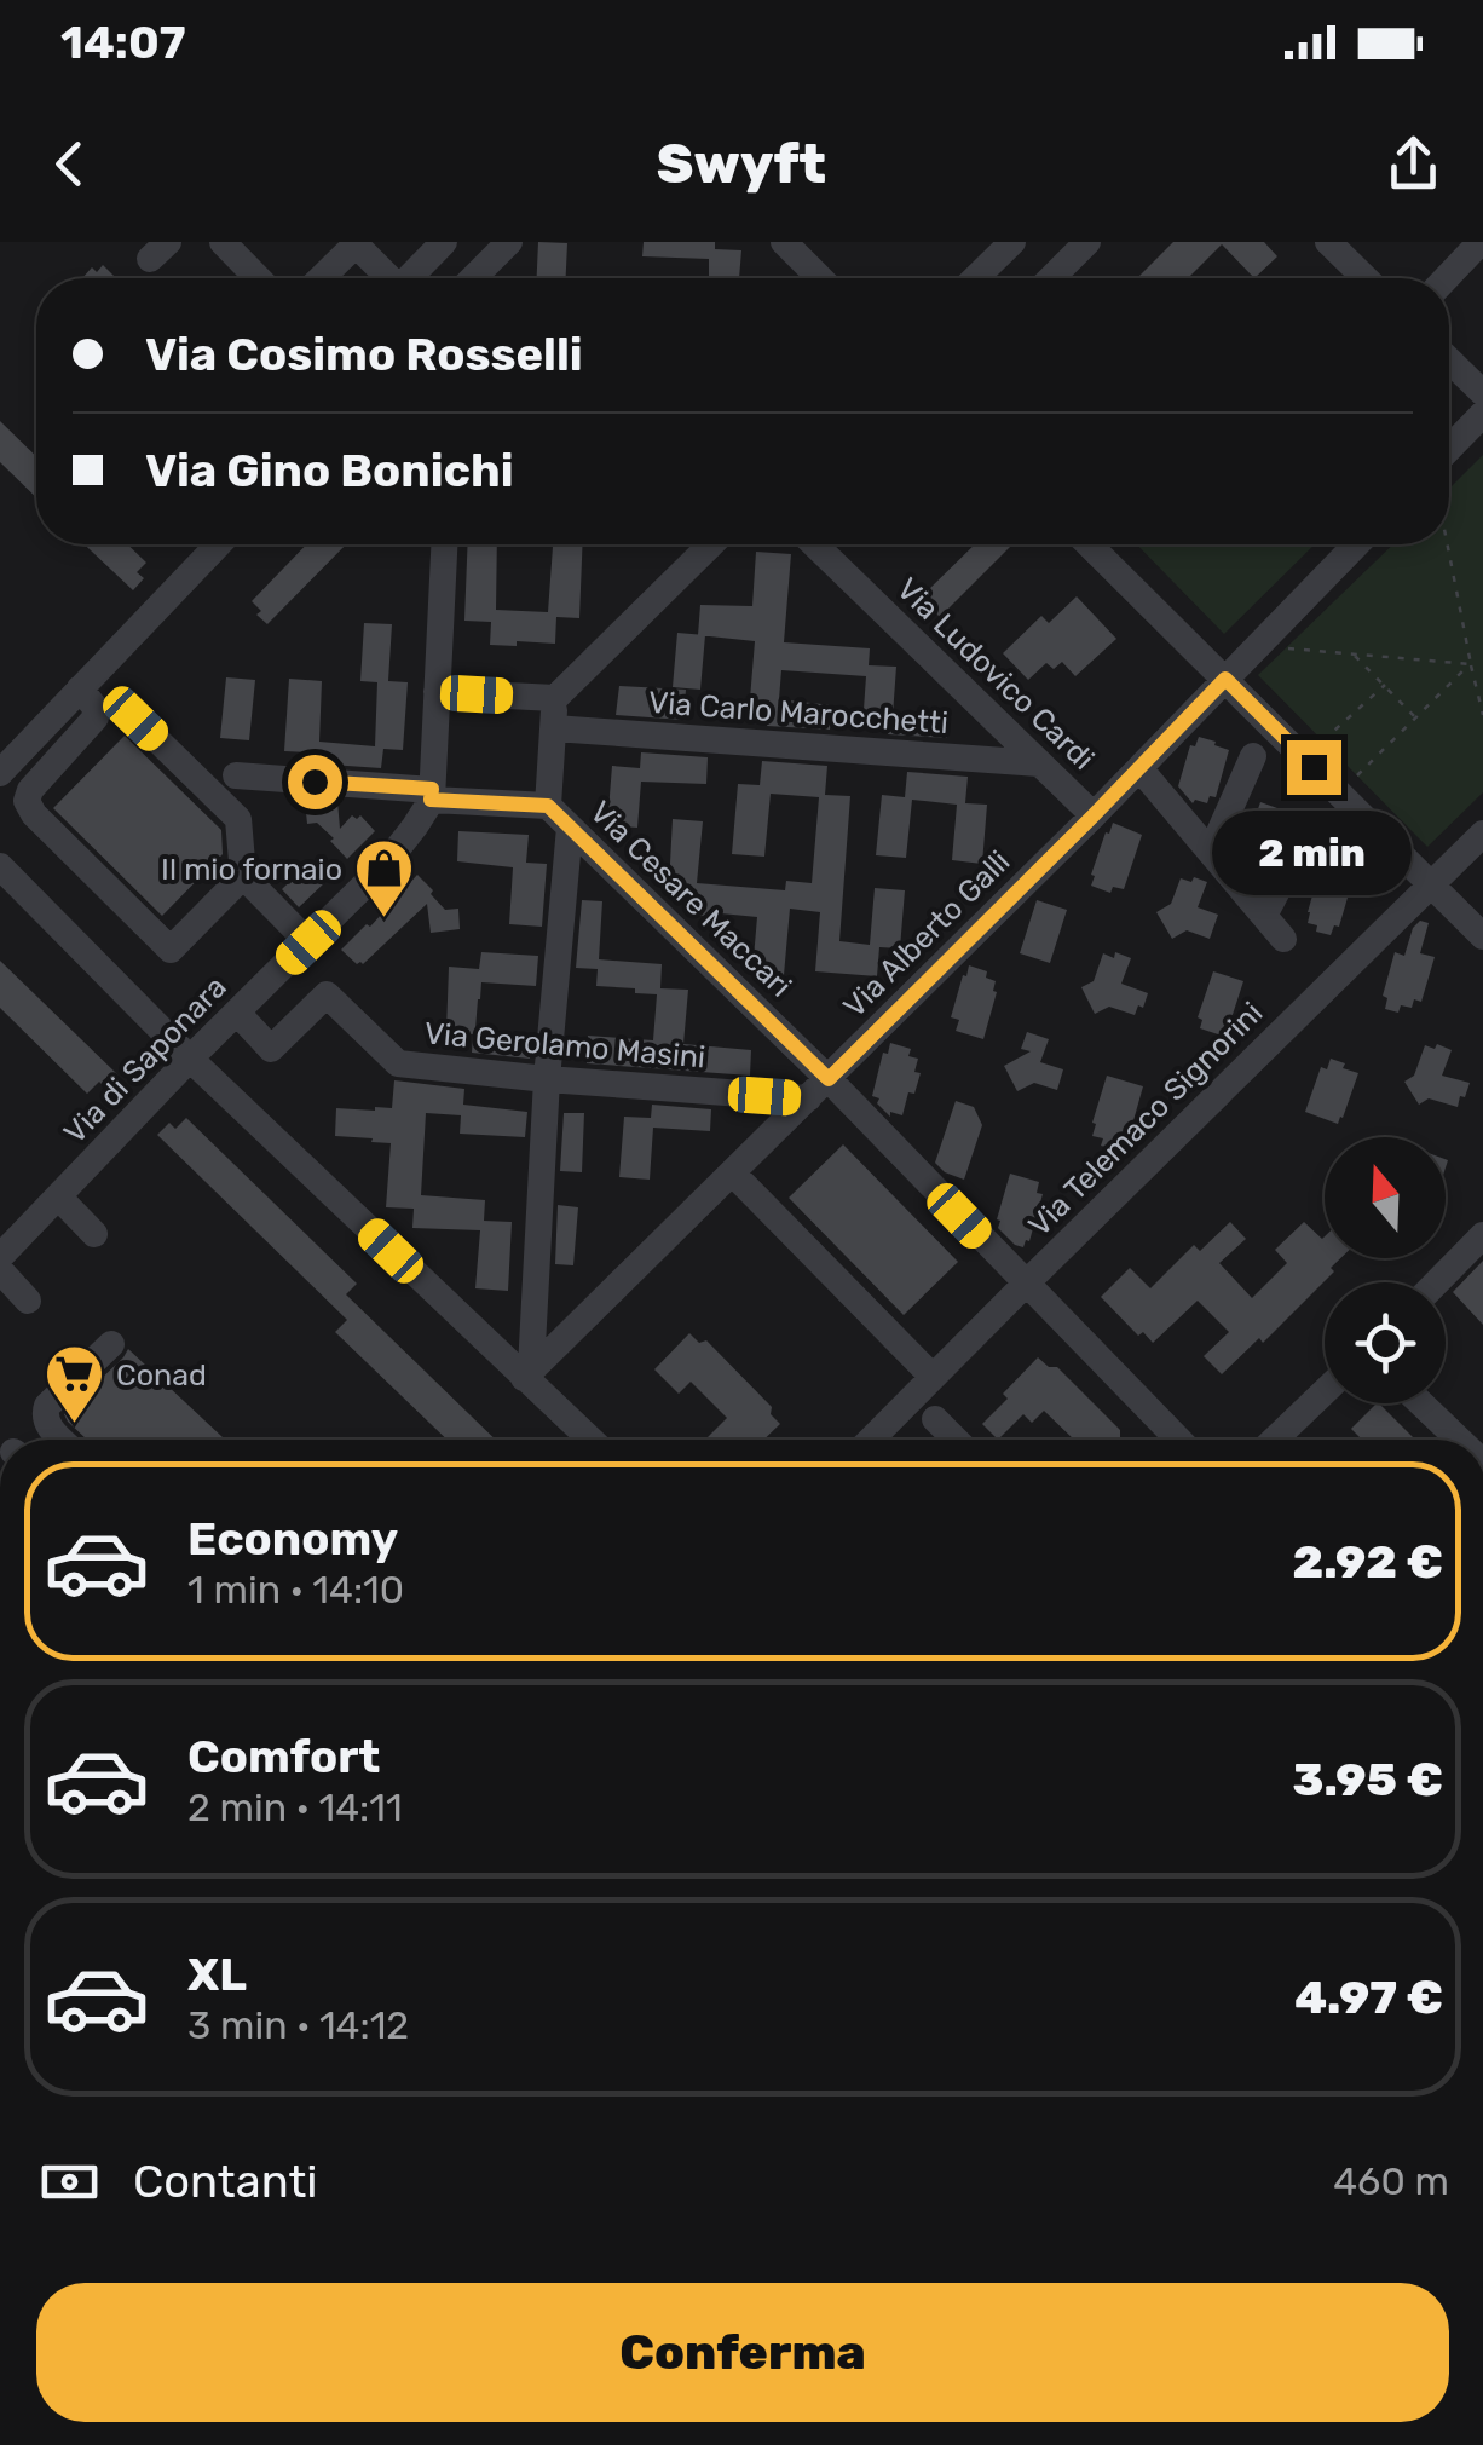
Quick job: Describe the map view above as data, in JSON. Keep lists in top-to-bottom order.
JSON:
{
  "streets": {
    "street": [
      "Via Ludovico Cardi",
      "Via Carlo Marocchetti",
      "Via Cesare Maccari",
      "Via Alberto Galli",
      "Via Gerolamo Masini",
      "Via di Saponara",
      "Via Telemaco Signorini"
    ]
  },
  "crossings": [
    ["Via Ludovico Cardi", "Via Carlo Marocchetti"],
    ["Via Ludovico Cardi", "Via Alberto Galli"],
    ["Via Cesare Maccari", "Via Alberto Galli"],
    ["Via Cesare Maccari", "Via Gerolamo Masini"],
    ["Via Cesare Maccari", "Via Telemaco Signorini"],
    ["Via Alberto Galli", "Via Gerolamo Masini"],
    ["Via Gerolamo Masini", "Via di Saponara"]
  ],
  "places": {
    "shop": ["Il mio fornaio"],
    "supermarket": ["Conad"]
  },
  "north": "top",
  "page": {
    "status": "14:07",
    "header": "Swyft",
    "banner": ["Via Cosimo Rosselli", "Via Gino Bonichi"],
    "bubble": "2 min",
    "list": [
      {
        "name": "Economy",
        "note": "1 min · 14:10",
        "value": "2.92 €"
      },
      {
        "name": "Comfort",
        "note": "2 min · 14:11",
        "value": "3.95 €"
      },
      {
        "name": "XL",
        "note": "3 min · 14:12",
        "value": "4.97 €"
      }
    ],
    "pay": ["Contanti", "460 m"],
    "buttons": "Conferma"
  }
}
